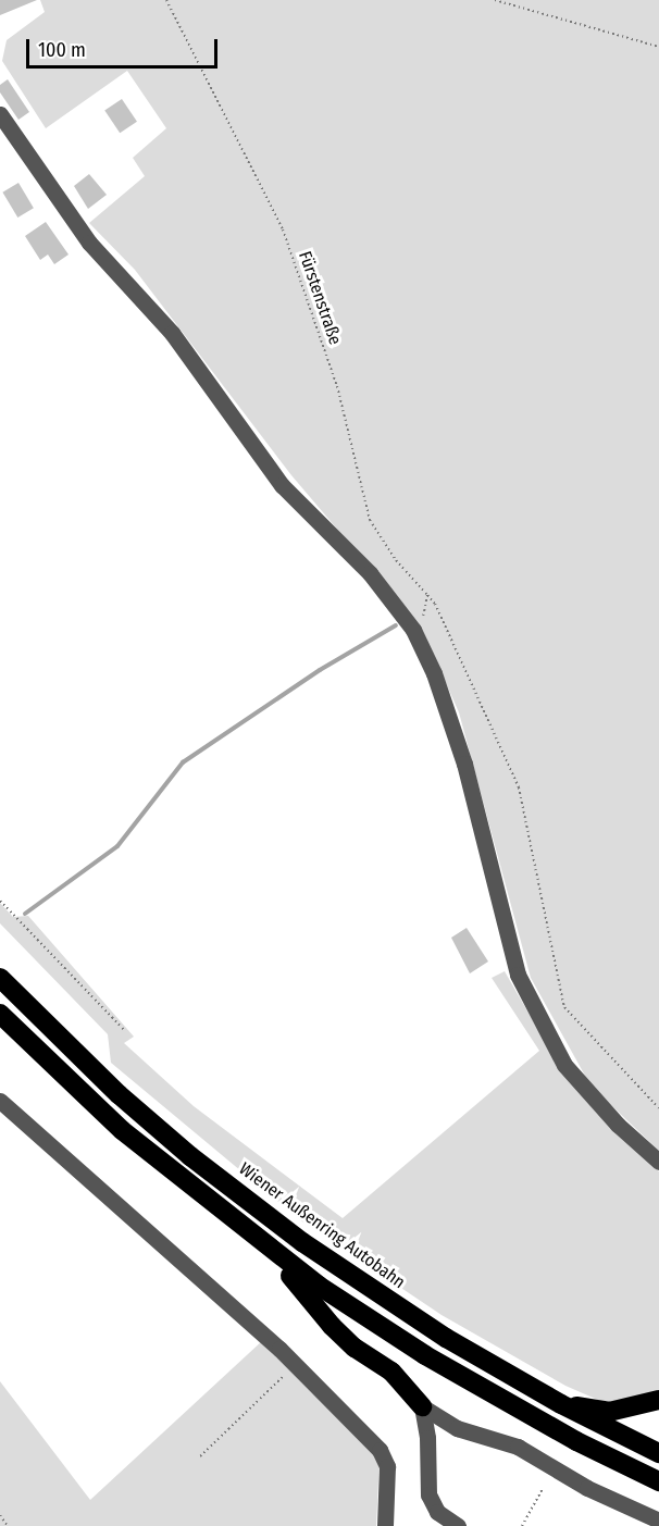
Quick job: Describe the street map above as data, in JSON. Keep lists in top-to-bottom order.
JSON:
{
  "streets": {
    "highway": ["Wiener Außenring Autobahn"],
    "path": ["Fürstenstraße"]
  },
  "scale_bar": "100 m"
}
